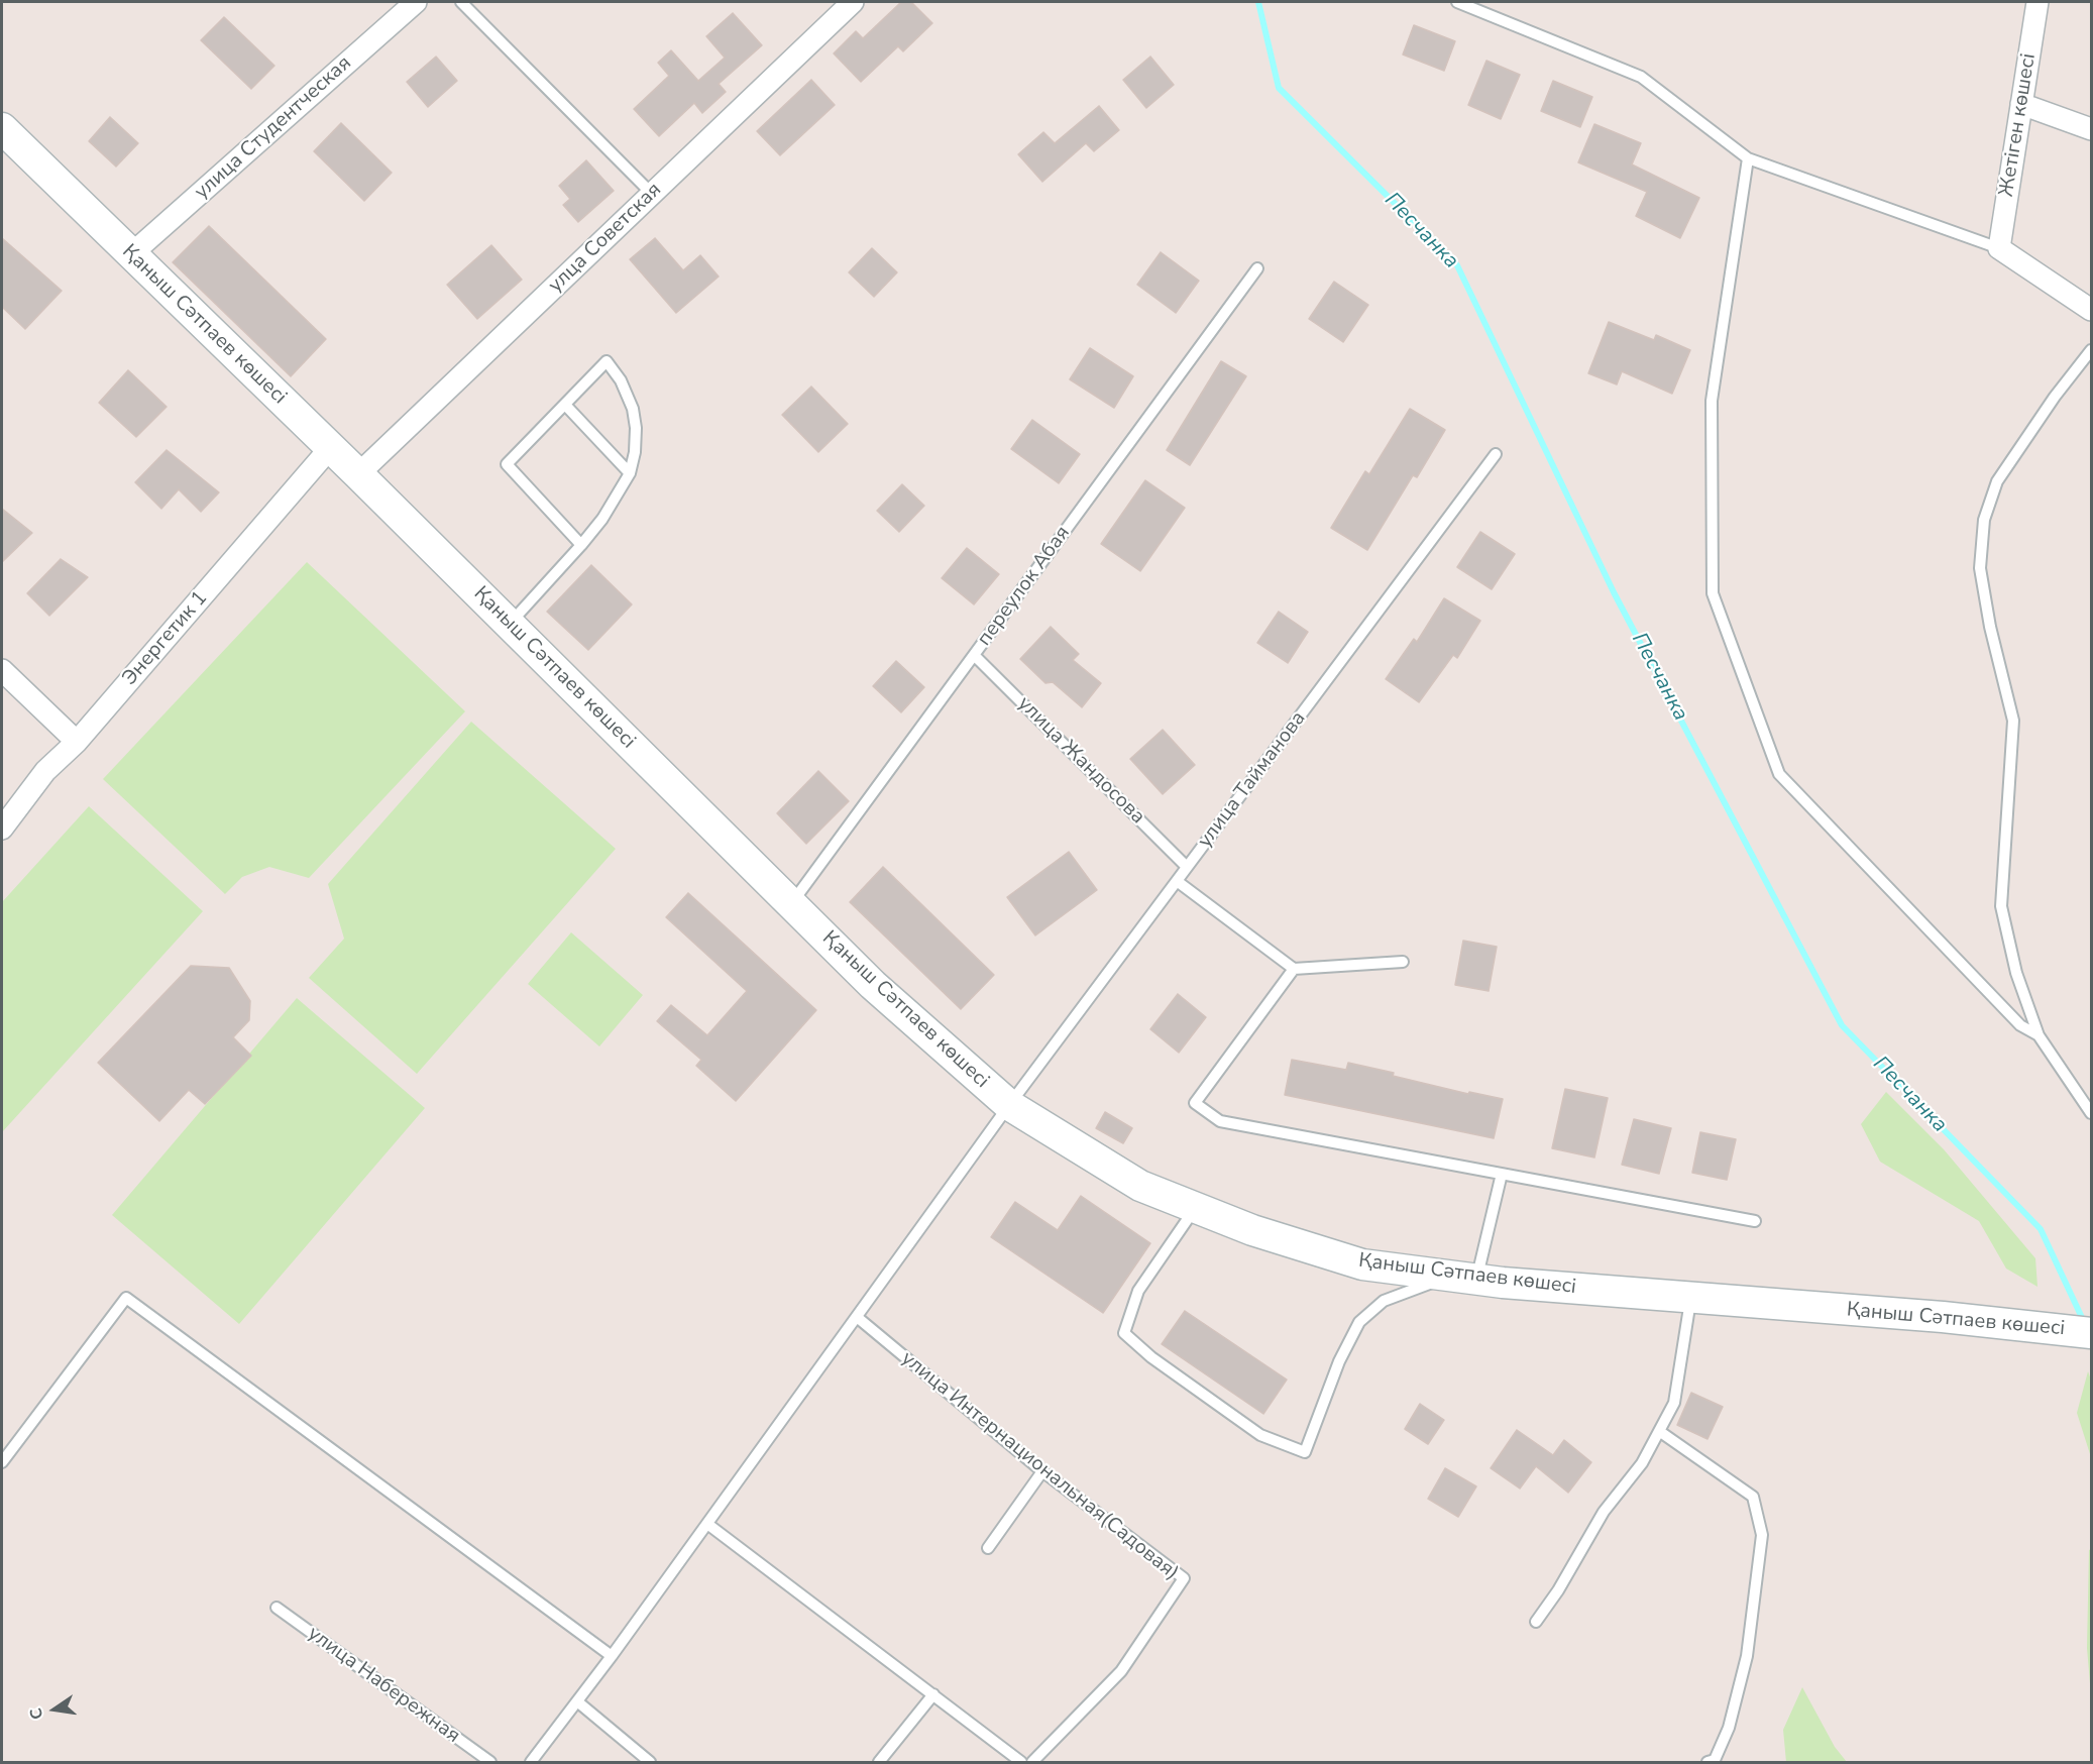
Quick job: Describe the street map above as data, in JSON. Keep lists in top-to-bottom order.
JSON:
{
  "streets": {
    "street": [
      "Жетіген көшесі",
      "улица Студентческая",
      "улца Советская",
      "Қаныш Сәтпаев көшесі",
      "Энергетик 1"
    ],
    "lane": [
      "переулок Абая",
      "улица Жандосова",
      "улица Тайманова",
      "улица Интернациональная(Садовая)",
      "улица Набережная"
    ]
  },
  "crossings": [
    ["улица Студентческая", "Қаныш Сәтпаев көшесі"],
    ["улца Советская", "Қаныш Сәтпаев көшесі"],
    ["Қаныш Сәтпаев көшесі", "переулок Абая"],
    ["Қаныш Сәтпаев көшесі", "Энергетик 1"],
    ["Қаныш Сәтпаев көшесі", "улица Тайманова"],
    ["переулок Абая", "улица Жандосова"],
    ["улица Жандосова", "улица Тайманова"],
    ["улица Тайманова", "улица Интернациональная(Садовая)"]
  ],
  "water": ["Песчанка"],
  "north": "left"
}
